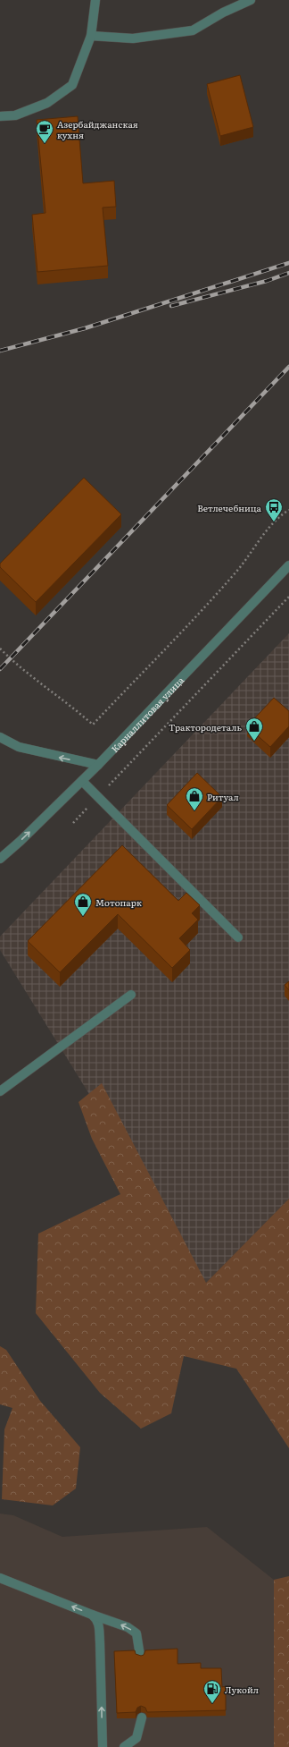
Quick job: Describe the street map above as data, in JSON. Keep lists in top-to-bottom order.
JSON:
{
  "streets": {
    "street": ["Карналлитовая улица"]
  },
  "places": {
    "cafe": ["Азербайджанская кухня"],
    "bus stop": ["Ветлечебница"],
    "shop": ["Трактородеталь", "Ритуал", "Мотопарк"],
    "fuel station": ["Лукойл"]
  }
}
